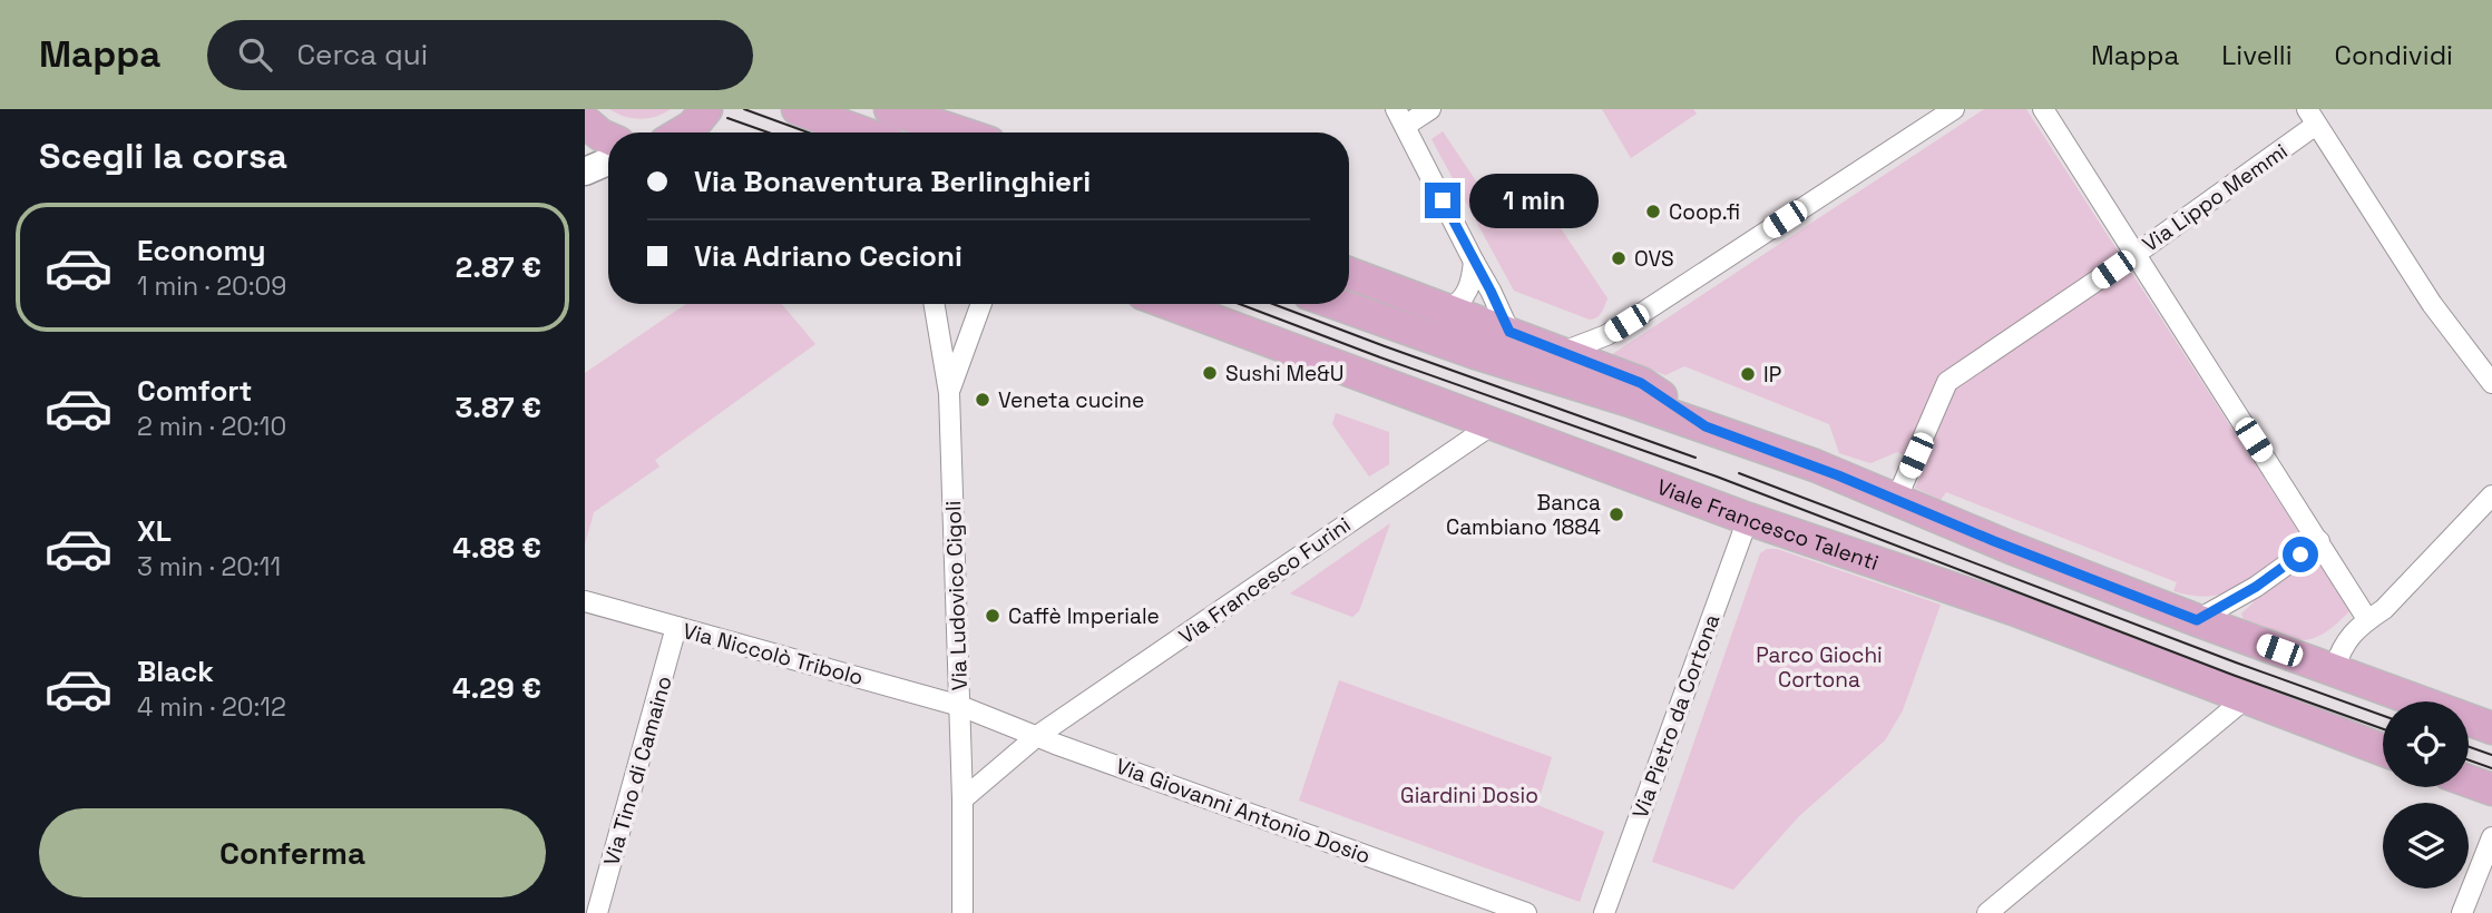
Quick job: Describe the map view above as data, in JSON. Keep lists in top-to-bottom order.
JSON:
{
  "streets": {
    "main road": ["Viale Francesco Talenti"],
    "street": [
      "Via Lippo Memmi",
      "Via Francesco Furini",
      "Via Ludovico Cigoli",
      "Via Niccolò Tribolo",
      "Via Pietro da Cortona",
      "Via Tino di Camaino",
      "Via Giovanni Antonio Dosio"
    ]
  },
  "crossings": [
    ["Viale Francesco Talenti", "Via Francesco Furini"],
    ["Viale Francesco Talenti", "Via Pietro da Cortona"],
    ["Via Francesco Furini", "Via Giovanni Antonio Dosio"],
    ["Via Ludovico Cigoli", "Via Niccolò Tribolo"],
    ["Via Ludovico Cigoli", "Via Giovanni Antonio Dosio"],
    ["Via Niccolò Tribolo", "Via Tino di Camaino"],
    ["Via Niccolò Tribolo", "Via Giovanni Antonio Dosio"]
  ],
  "parks": ["Parco Giochi Cortona", "Giardini Dosio"],
  "places": [
    "Coop.fi",
    "OVS",
    "Sushi Me&U",
    "IP",
    "Veneta cucine",
    "Banca Cambiano 1884",
    "Caffè Imperiale"
  ],
  "page": {
    "header": "Mappa",
    "search": "Cerca qui",
    "nav": ["Mappa", "Livelli", "Condividi"],
    "heading": "Scegli la corsa",
    "banner": ["Via Bonaventura Berlinghieri", "Via Adriano Cecioni"],
    "bubble": "1 min",
    "list": [
      {
        "name": "Economy",
        "note": "1 min · 20:09",
        "value": "2.87 €"
      },
      {
        "name": "Comfort",
        "note": "2 min · 20:10",
        "value": "3.87 €"
      },
      {
        "name": "XL",
        "note": "3 min · 20:11",
        "value": "4.88 €"
      },
      {
        "name": "Black",
        "note": "4 min · 20:12",
        "value": "4.29 €"
      }
    ],
    "buttons": "Conferma"
  }
}
